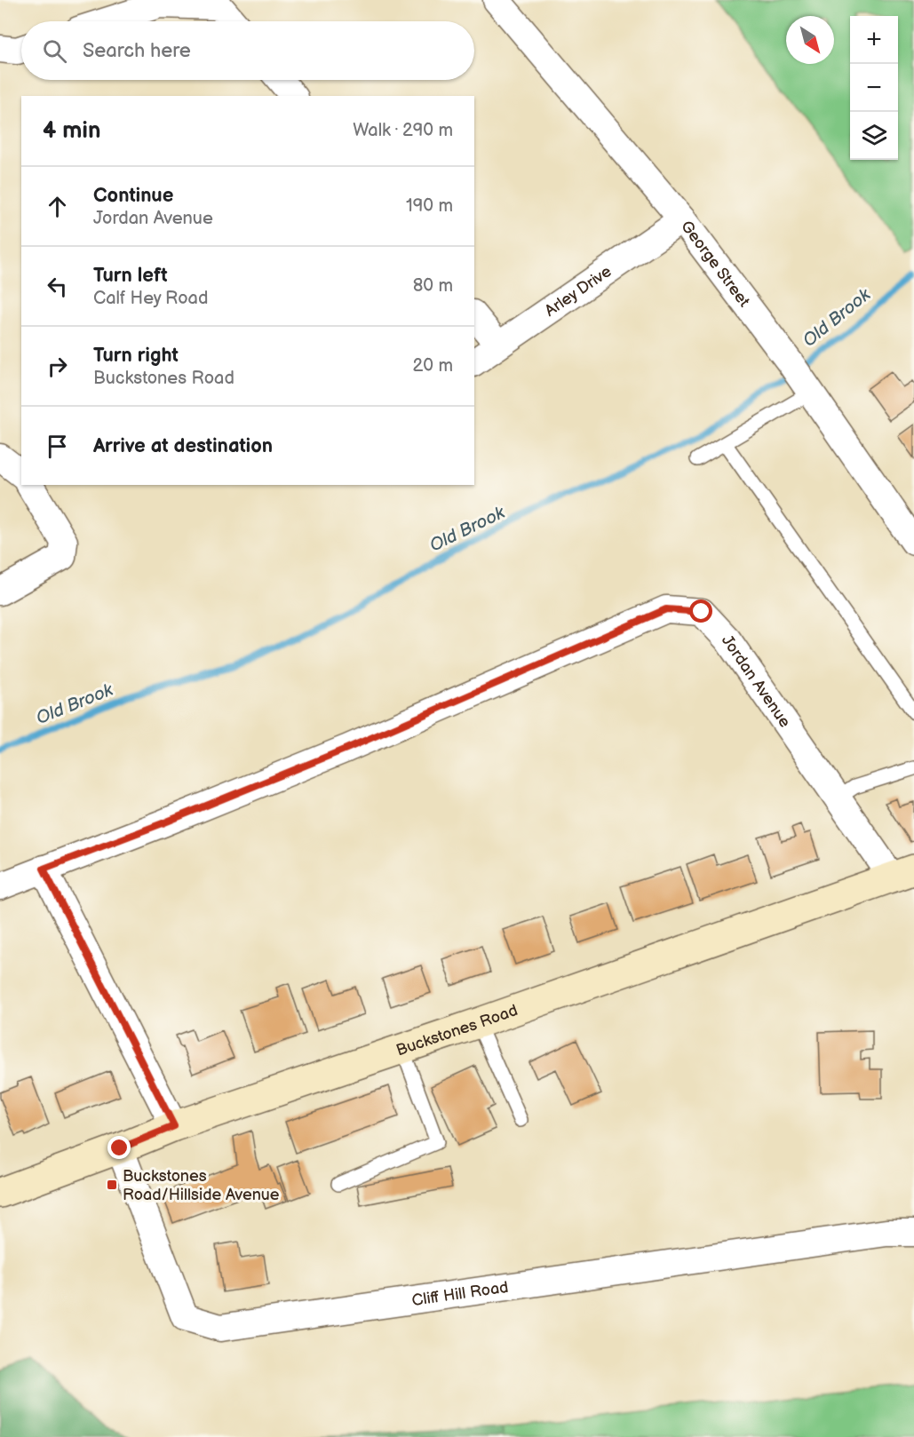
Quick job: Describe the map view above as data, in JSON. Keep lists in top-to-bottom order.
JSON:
{
  "streets": {
    "main road": ["Buckstones Road"],
    "street": [
      "George Street",
      "Arley Drive",
      "Jordan Avenue",
      "Cliff Hill Road"
    ]
  },
  "crossings": [
    ["George Street", "Arley Drive"],
    ["Jordan Avenue", "Buckstones Road"],
    ["Buckstones Road", "Cliff Hill Road"]
  ],
  "water": ["Old Brook"],
  "places": {
    "transit": ["Buckstones Road/Hillside Avenue"]
  },
  "north": "bottom right",
  "page": {
    "map_buttons": ["+", "−"],
    "search": "Search here",
    "heading": ["4 min", "Walk · 290 m"],
    "list": [
      ["Continue", "Jordan Avenue", "190 m"],
      ["Turn left", "Calf Hey Road", "80 m"],
      ["Turn right", "Buckstones Road", "20 m"],
      "Arrive at destination"
    ]
  }
}
